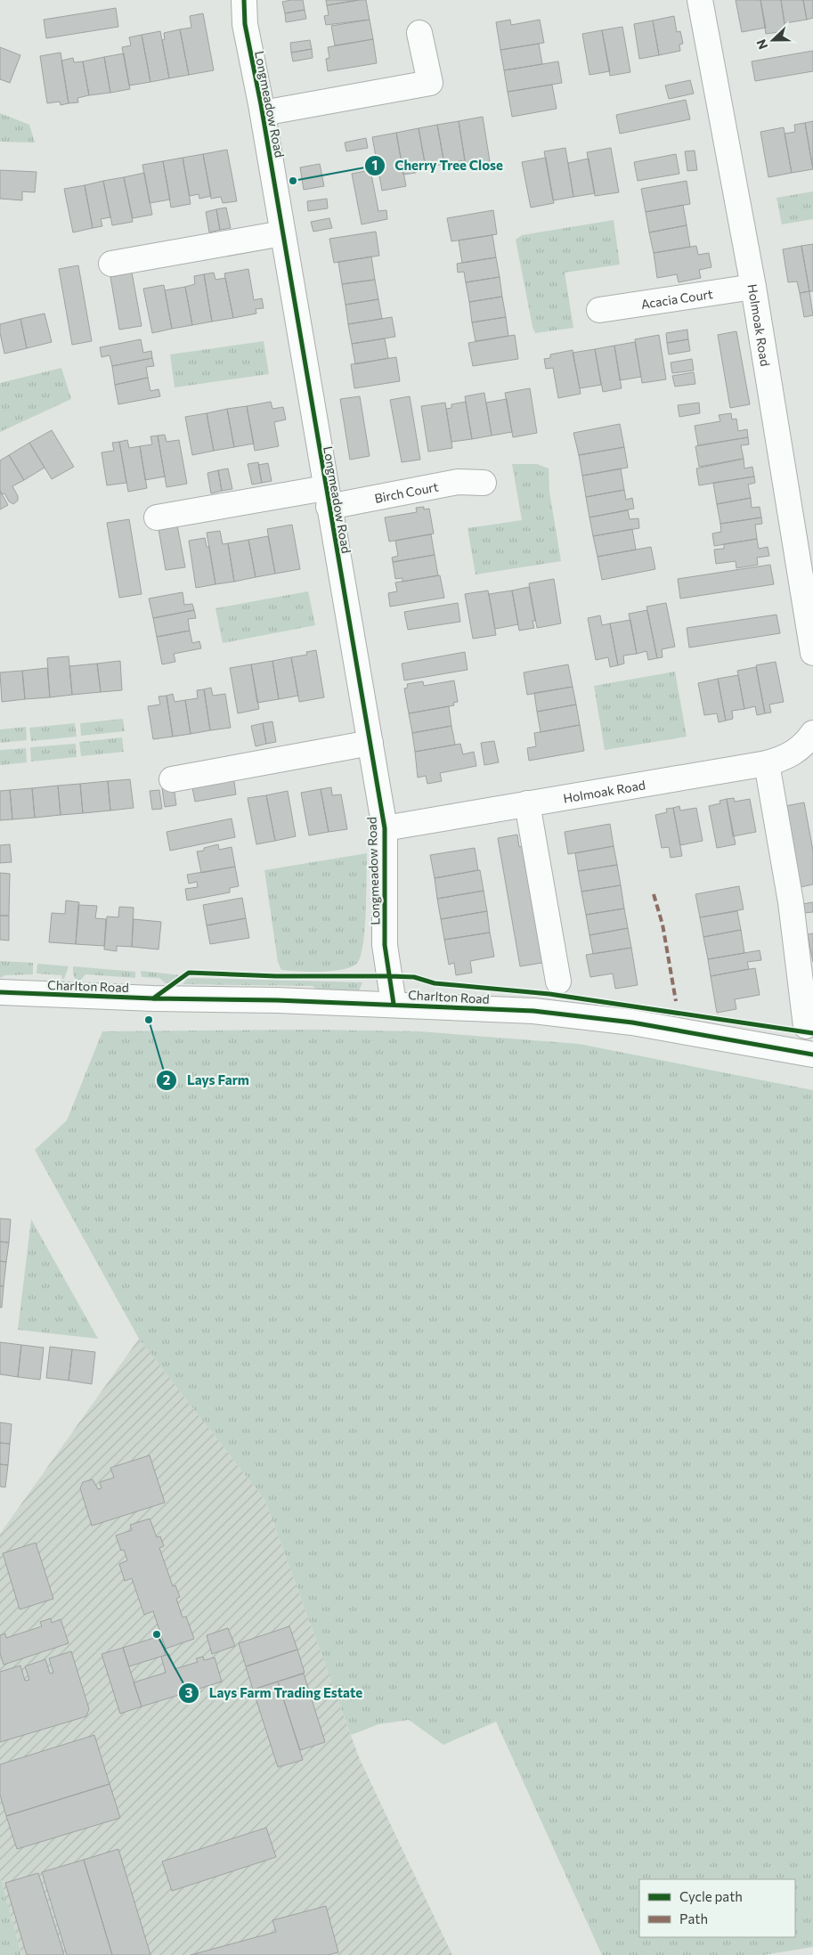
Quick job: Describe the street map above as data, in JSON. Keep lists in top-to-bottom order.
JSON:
{
  "streets": {
    "street": [
      "Longmeadow Road",
      "Acacia Court",
      "Holmoak Road",
      "Birch Court",
      "Charlton Road"
    ]
  },
  "crossings": [
    ["Longmeadow Road", "Holmoak Road"],
    ["Longmeadow Road", "Birch Court"],
    ["Longmeadow Road", "Charlton Road"],
    ["Acacia Court", "Holmoak Road"]
  ],
  "places": ["Cherry Tree Close", "Lays Farm", "Lays Farm Trading Estate"],
  "legend": ["Cycle path", "Path"],
  "north": "left"
}
